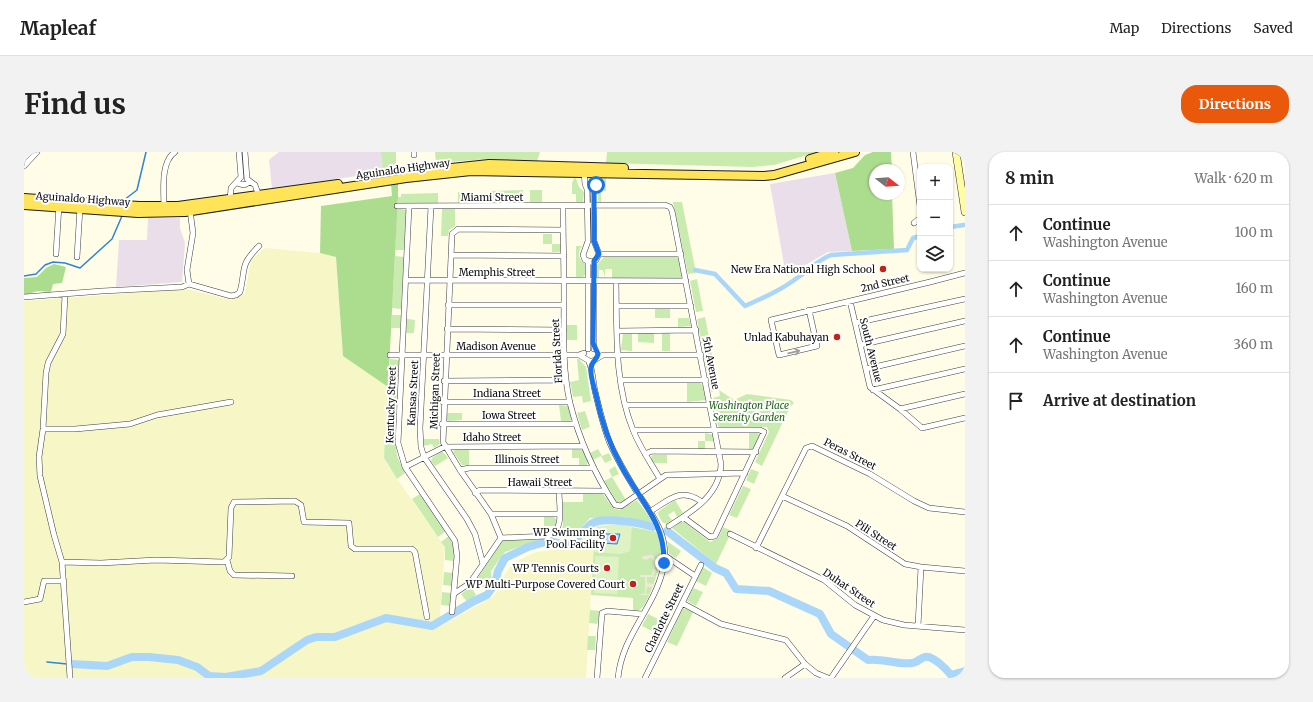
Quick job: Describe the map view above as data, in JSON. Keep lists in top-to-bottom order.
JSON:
{
  "streets": {
    "main road": ["Aguinaldo Highway"],
    "street": [
      "Miami Street",
      "Memphis Street",
      "2nd Street",
      "Madison Avenue",
      "South Avenue",
      "Florida Street",
      "5th Avenue",
      "Michigan Street",
      "Kansas Street",
      "Indiana Street",
      "Kentucky Street",
      "Iowa Street",
      "Idaho Street",
      "Peras Street",
      "Illinois Street",
      "Hawaii Street",
      "Pili Street",
      "Duhat Street",
      "Charlotte Street"
    ]
  },
  "crossings": [
    ["Miami Street", "Florida Street"],
    ["Miami Street", "5th Avenue"],
    ["Miami Street", "Kansas Street"],
    ["Miami Street", "Kentucky Street"],
    ["Memphis Street", "Florida Street"],
    ["Memphis Street", "5th Avenue"],
    ["Memphis Street", "Michigan Street"],
    ["Memphis Street", "Kansas Street"],
    ["Memphis Street", "Kentucky Street"],
    ["2nd Street", "South Avenue"],
    ["Madison Avenue", "Florida Street"],
    ["Madison Avenue", "Michigan Street"],
    ["Madison Avenue", "Kansas Street"],
    ["Madison Avenue", "Kentucky Street"],
    ["Florida Street", "Michigan Street"],
    ["Florida Street", "Indiana Street"],
    ["Florida Street", "Iowa Street"],
    ["Florida Street", "Idaho Street"],
    ["Florida Street", "Illinois Street"],
    ["Florida Street", "Hawaii Street"],
    ["Michigan Street", "Indiana Street"],
    ["Michigan Street", "Iowa Street"],
    ["Michigan Street", "Idaho Street"],
    ["Michigan Street", "Illinois Street"],
    ["Michigan Street", "Hawaii Street"],
    ["Kansas Street", "Idaho Street"],
    ["Kentucky Street", "Idaho Street"],
    ["Peras Street", "Pili Street"],
    ["Peras Street", "Duhat Street"]
  ],
  "parks": ["Washington Place Serenity Garden"],
  "places": [
    "New Era National High School",
    "Unlad Kabuhayan",
    "WP Swimming Pool Facility",
    "WP Tennis Courts",
    "WP Multi-Purpose Covered Court"
  ],
  "north": "right",
  "page": {
    "header": "Mapleaf",
    "nav": ["Map", "Directions", "Saved"],
    "buttons": "Directions",
    "title": "Find us",
    "heading": ["8 min", "Walk · 620 m"],
    "map_buttons": ["+", "−"],
    "list": [
      ["Continue", "Washington Avenue", "100 m"],
      ["Continue", "Washington Avenue", "160 m"],
      ["Continue", "Washington Avenue", "360 m"],
      "Arrive at destination"
    ]
  }
}
